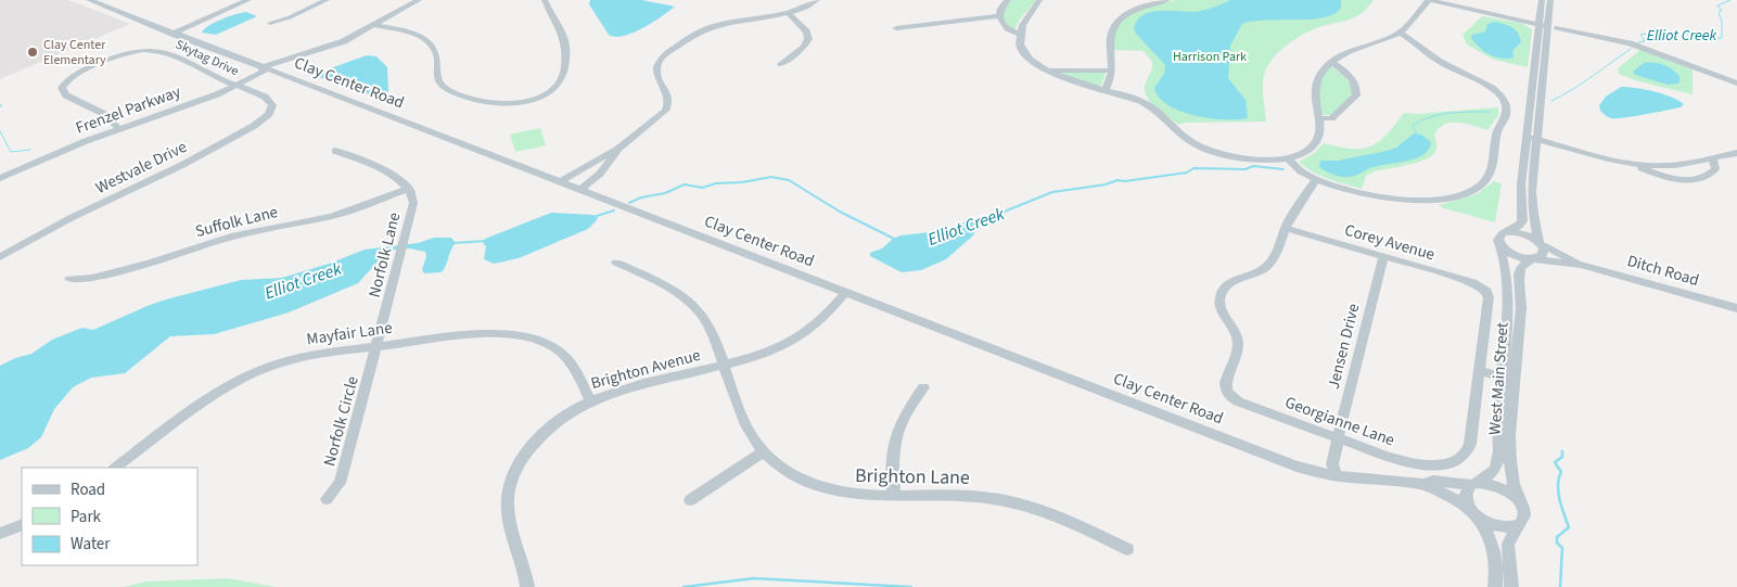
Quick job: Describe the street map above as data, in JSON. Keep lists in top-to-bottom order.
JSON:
{
  "streets": {
    "street": [
      "Skytag Drive",
      "Clay Center Road",
      "Frenzel Parkway",
      "Westvale Drive",
      "Suffolk Lane",
      "Corey Avenue",
      "Norfolk Lane",
      "Ditch Road",
      "Mayfair Lane",
      "Jensen Drive",
      "Brighton Avenue",
      "West Main Street",
      "Norfolk Circle",
      "Georgianne Lane",
      "Brighton Lane"
    ]
  },
  "crossings": [
    ["Skytag Drive", "Frenzel Parkway"],
    ["Skytag Drive", "Westvale Drive"],
    ["Clay Center Road", "Frenzel Parkway"],
    ["Clay Center Road", "Jensen Drive"],
    ["Clay Center Road", "Brighton Avenue"],
    ["Clay Center Road", "West Main Street"],
    ["Suffolk Lane", "Norfolk Lane"],
    ["Corey Avenue", "Jensen Drive"],
    ["Corey Avenue", "Georgianne Lane"],
    ["Norfolk Lane", "Mayfair Lane"],
    ["Norfolk Lane", "Norfolk Circle"],
    ["Ditch Road", "West Main Street"],
    ["Mayfair Lane", "Brighton Avenue"],
    ["Mayfair Lane", "Norfolk Circle"],
    ["Jensen Drive", "Georgianne Lane"],
    ["Brighton Avenue", "Brighton Lane"]
  ],
  "water": ["Elliot Creek"],
  "parks": ["Harrison Park"],
  "places": ["Clay Center Elementary"],
  "legend": ["Road", "Park", "Water"]
}
